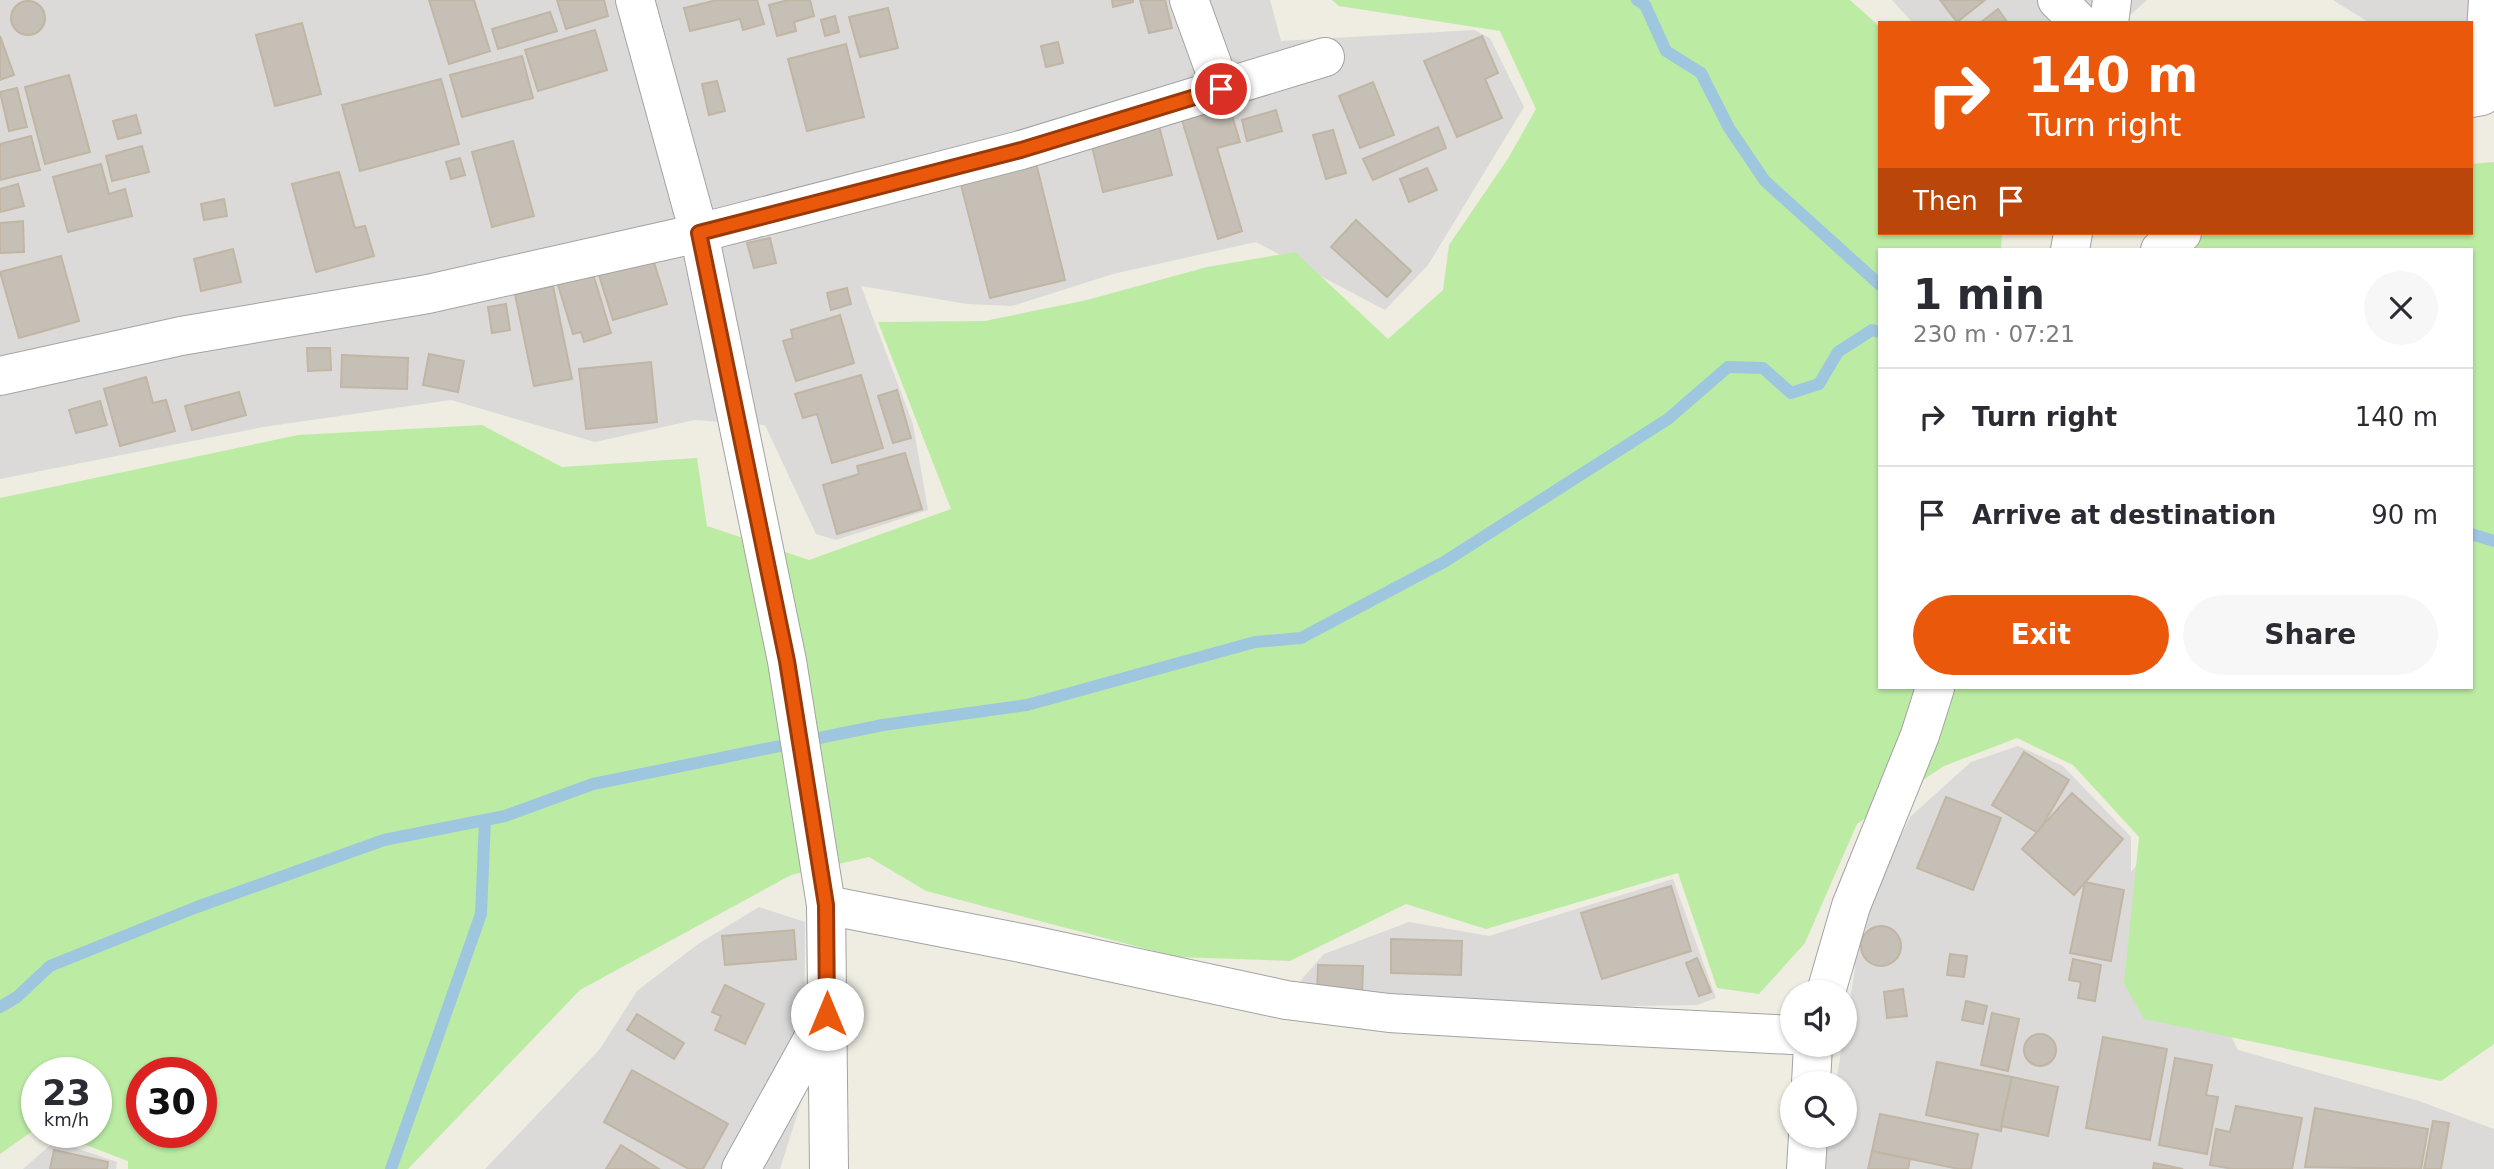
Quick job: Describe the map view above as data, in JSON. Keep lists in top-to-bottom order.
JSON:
{
  "page": {
    "turn": ["140 m", "Turn right"],
    "then": "Then",
    "heading": ["1 min", "230 m · 07:21"],
    "list": [
      {
        "name": "Turn right",
        "value": "140 m"
      },
      {
        "name": "Arrive at destination",
        "value": "90 m"
      }
    ],
    "buttons": ["Exit", "Share"],
    "speed": "23 km/h",
    "limit": "30"
  }
}
